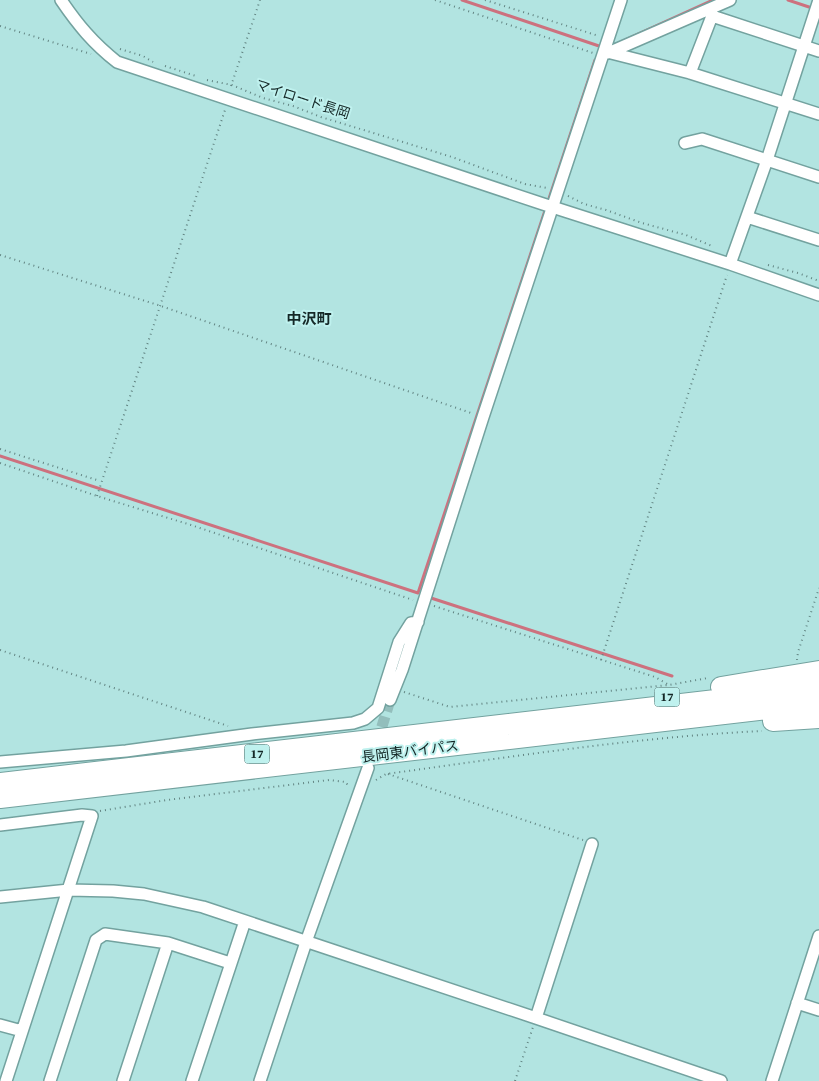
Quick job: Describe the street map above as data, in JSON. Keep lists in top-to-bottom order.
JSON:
{
  "streets": {
    "highway": ["17", "長岡東バイパス"],
    "path": ["マイロード長岡"]
  },
  "crossings": [
    ["17", "長岡東バイパス"]
  ],
  "districts": ["中沢町"]
}
